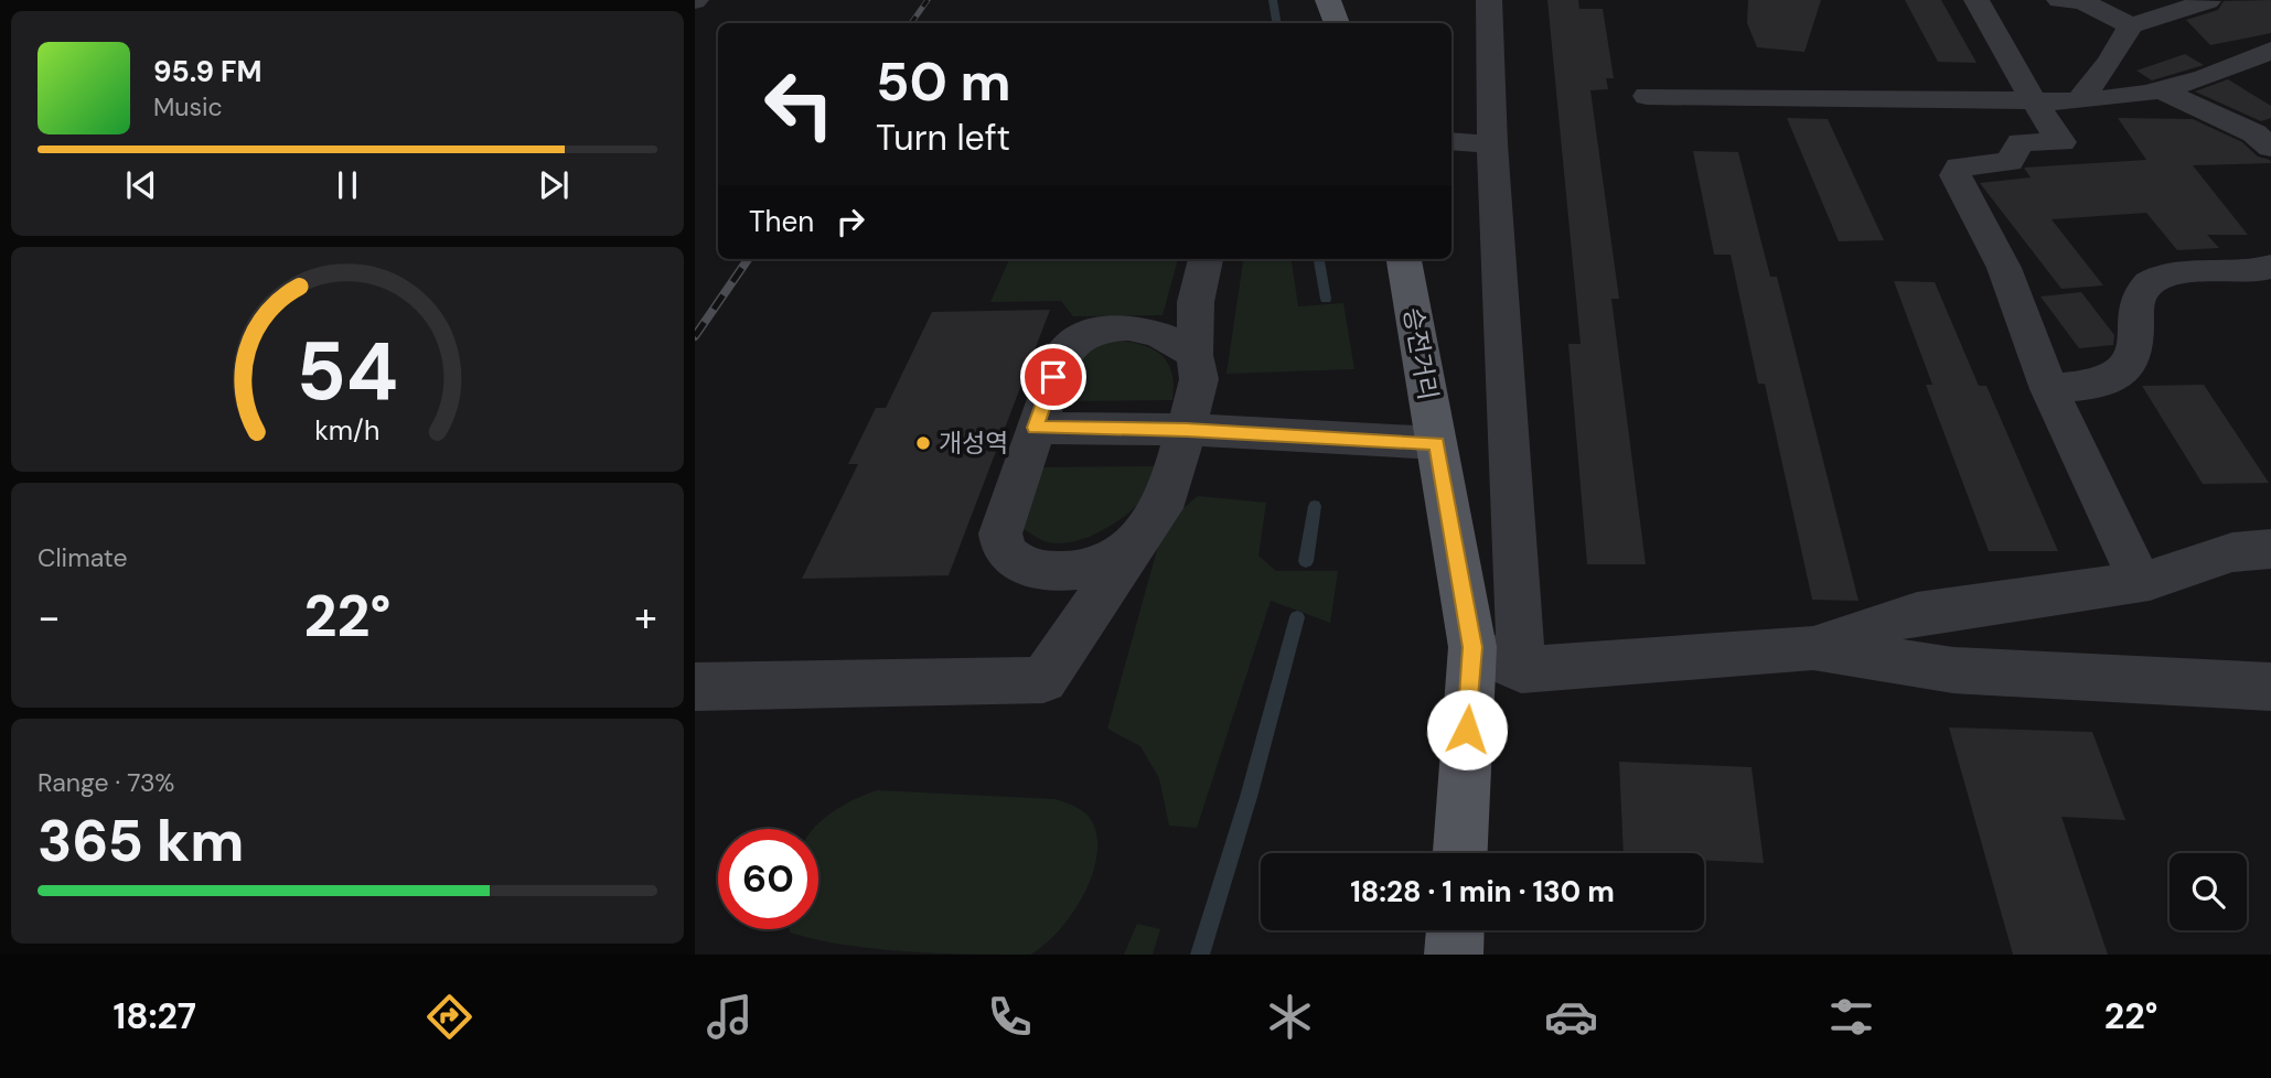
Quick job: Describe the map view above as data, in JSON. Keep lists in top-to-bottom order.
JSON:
{
  "streets": {
    "main road": ["승전거리"]
  },
  "places": ["개성역"],
  "page": {
    "turn": ["50 m", "Turn left"],
    "song": ["95.9 FM", "Music"],
    "then": "Then",
    "tile": [
      "Climate",
      ["Range · 73%", "365 km"]
    ],
    "heat": ["−", "22°", "+"],
    "limit": "60",
    "trip": "18:28 · 1 min · 130 m",
    "tabs": ["18:27", "22°"],
    "gauge": ["54", "km/h"]
  }
}
